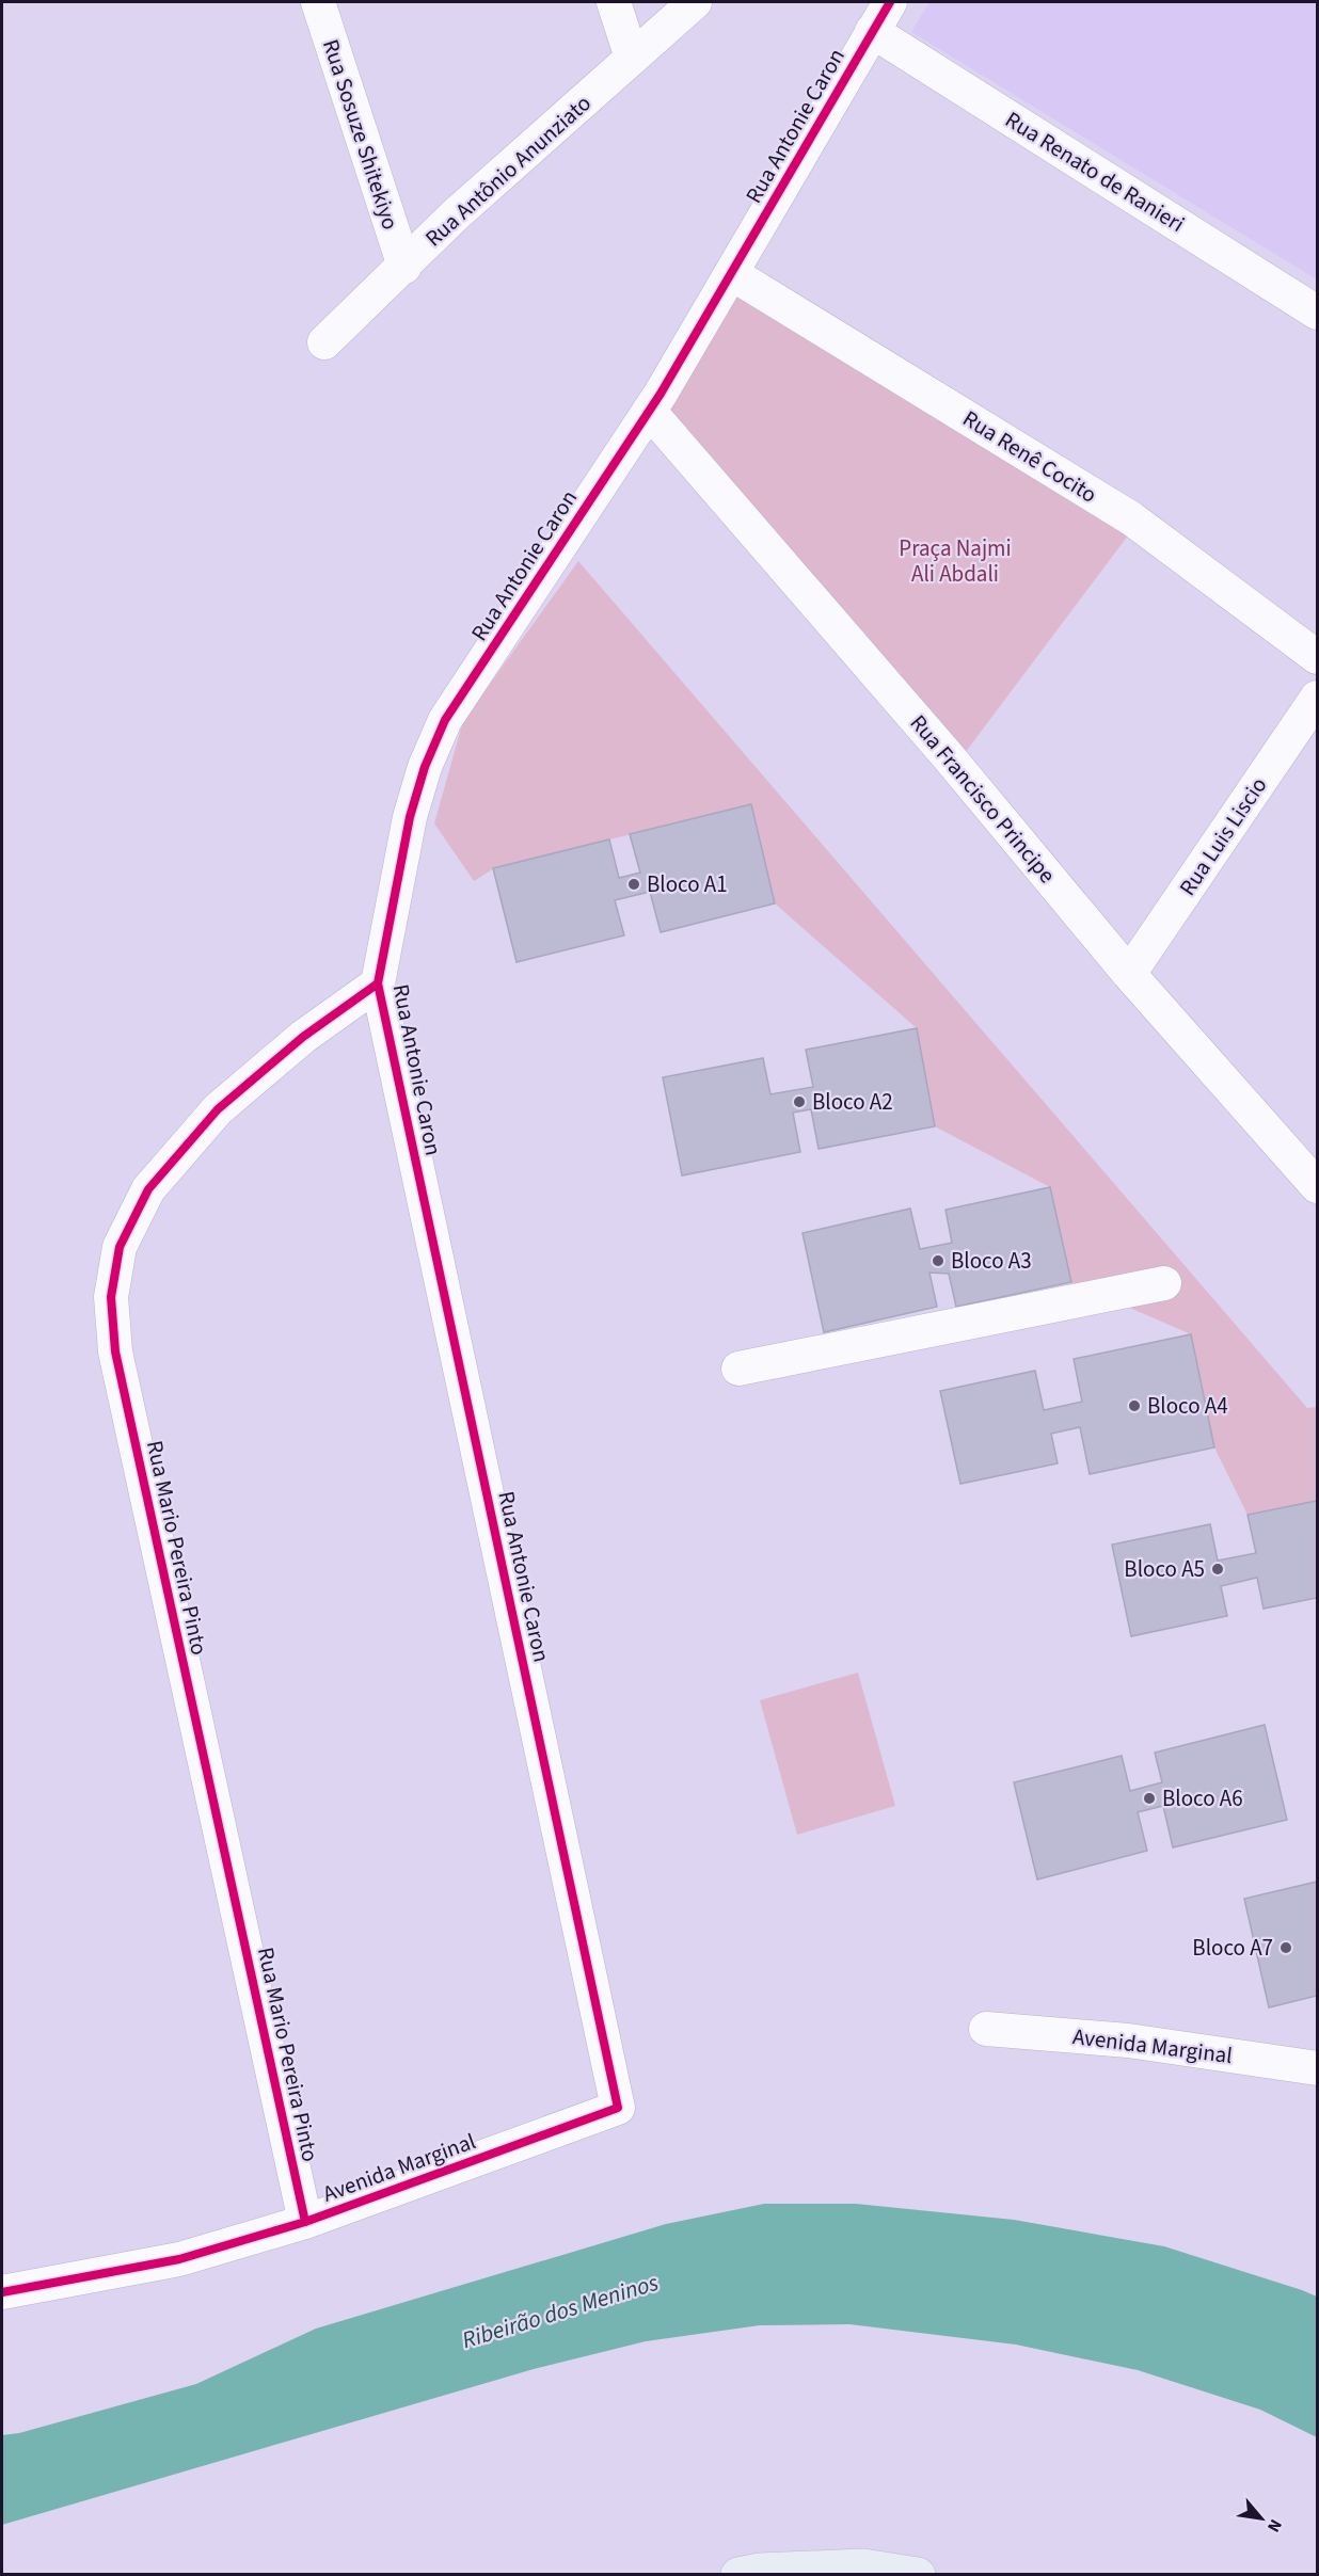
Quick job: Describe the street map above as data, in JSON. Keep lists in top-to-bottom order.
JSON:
{
  "streets": {
    "street": [
      "Rua Antonie Caron",
      "Rua Sosuze Shitekiyo",
      "Rua Antônio Anunziato",
      "Rua Renato de Ranieri",
      "Rua Renê Cocito",
      "Rua Francisco Principe",
      "Rua Luis Liscio",
      "Rua Mario Pereira Pinto",
      "Avenida Marginal"
    ]
  },
  "crossings": [
    ["Rua Antonie Caron", "Rua Renato de Ranieri"],
    ["Rua Antonie Caron", "Rua Renê Cocito"],
    ["Rua Antonie Caron", "Rua Francisco Principe"],
    ["Rua Antonie Caron", "Rua Mario Pereira Pinto"],
    ["Rua Antonie Caron", "Avenida Marginal"],
    ["Rua Sosuze Shitekiyo", "Rua Antônio Anunziato"],
    ["Rua Francisco Principe", "Rua Luis Liscio"],
    ["Rua Mario Pereira Pinto", "Avenida Marginal"]
  ],
  "water": ["Ribeirão dos Meninos"],
  "parks": ["Praça Najmi Ali Abdali"],
  "places": [
    "Bloco A1",
    "Bloco A2",
    "Bloco A3",
    "Bloco A4",
    "Bloco A5",
    "Bloco A6",
    "Bloco A7"
  ],
  "north": "bottom right"
}
